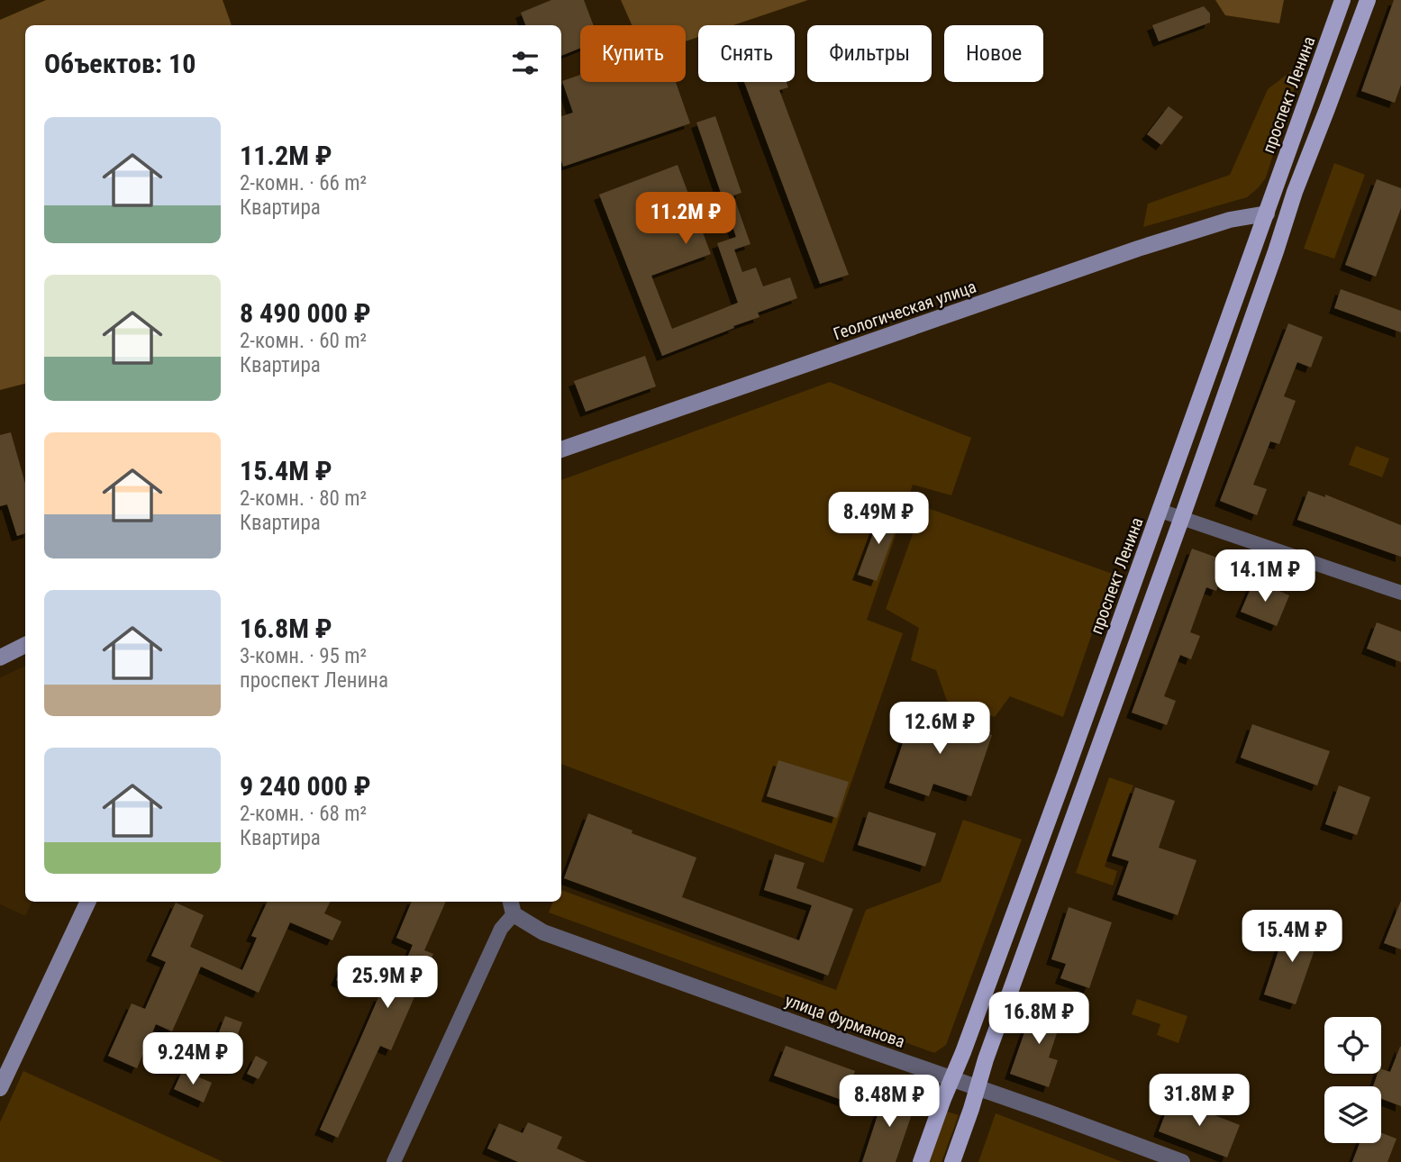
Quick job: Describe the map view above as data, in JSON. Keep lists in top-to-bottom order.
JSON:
{
  "streets": {
    "main road": ["проспект Ленина", "Геологическая улица"],
    "street": ["улица Фурманова"]
  },
  "crossings": [
    ["проспект Ленина", "Геологическая улица"],
    ["проспект Ленина", "улица Фурманова"]
  ],
  "page": {
    "chip": [
      "Купить",
      "Снять",
      "Фильтры",
      "Новое"
    ],
    "heading": "Объектов: 10",
    "list": [
      {
        "name": "11.2M ₽",
        "note": "2-комн. · 66 m² · Квартира"
      },
      {
        "name": "8 490 000 ₽",
        "note": "2-комн. · 60 m² · Квартира"
      },
      {
        "name": "15.4M ₽",
        "note": "2-комн. · 80 m² · Квартира"
      },
      {
        "name": "16.8M ₽",
        "note": "3-комн. · 95 m² · проспект Ленина"
      },
      {
        "name": "9 240 000 ₽",
        "note": "2-комн. · 68 m² · Квартира"
      }
    ],
    "price": [
      "11.2M ₽",
      "8.49M ₽",
      "14.1M ₽",
      "12.6M ₽",
      "15.4M ₽",
      "25.9M ₽",
      "16.8M ₽",
      "9.24M ₽",
      "31.8M ₽",
      "8.48M ₽"
    ]
  }
}
